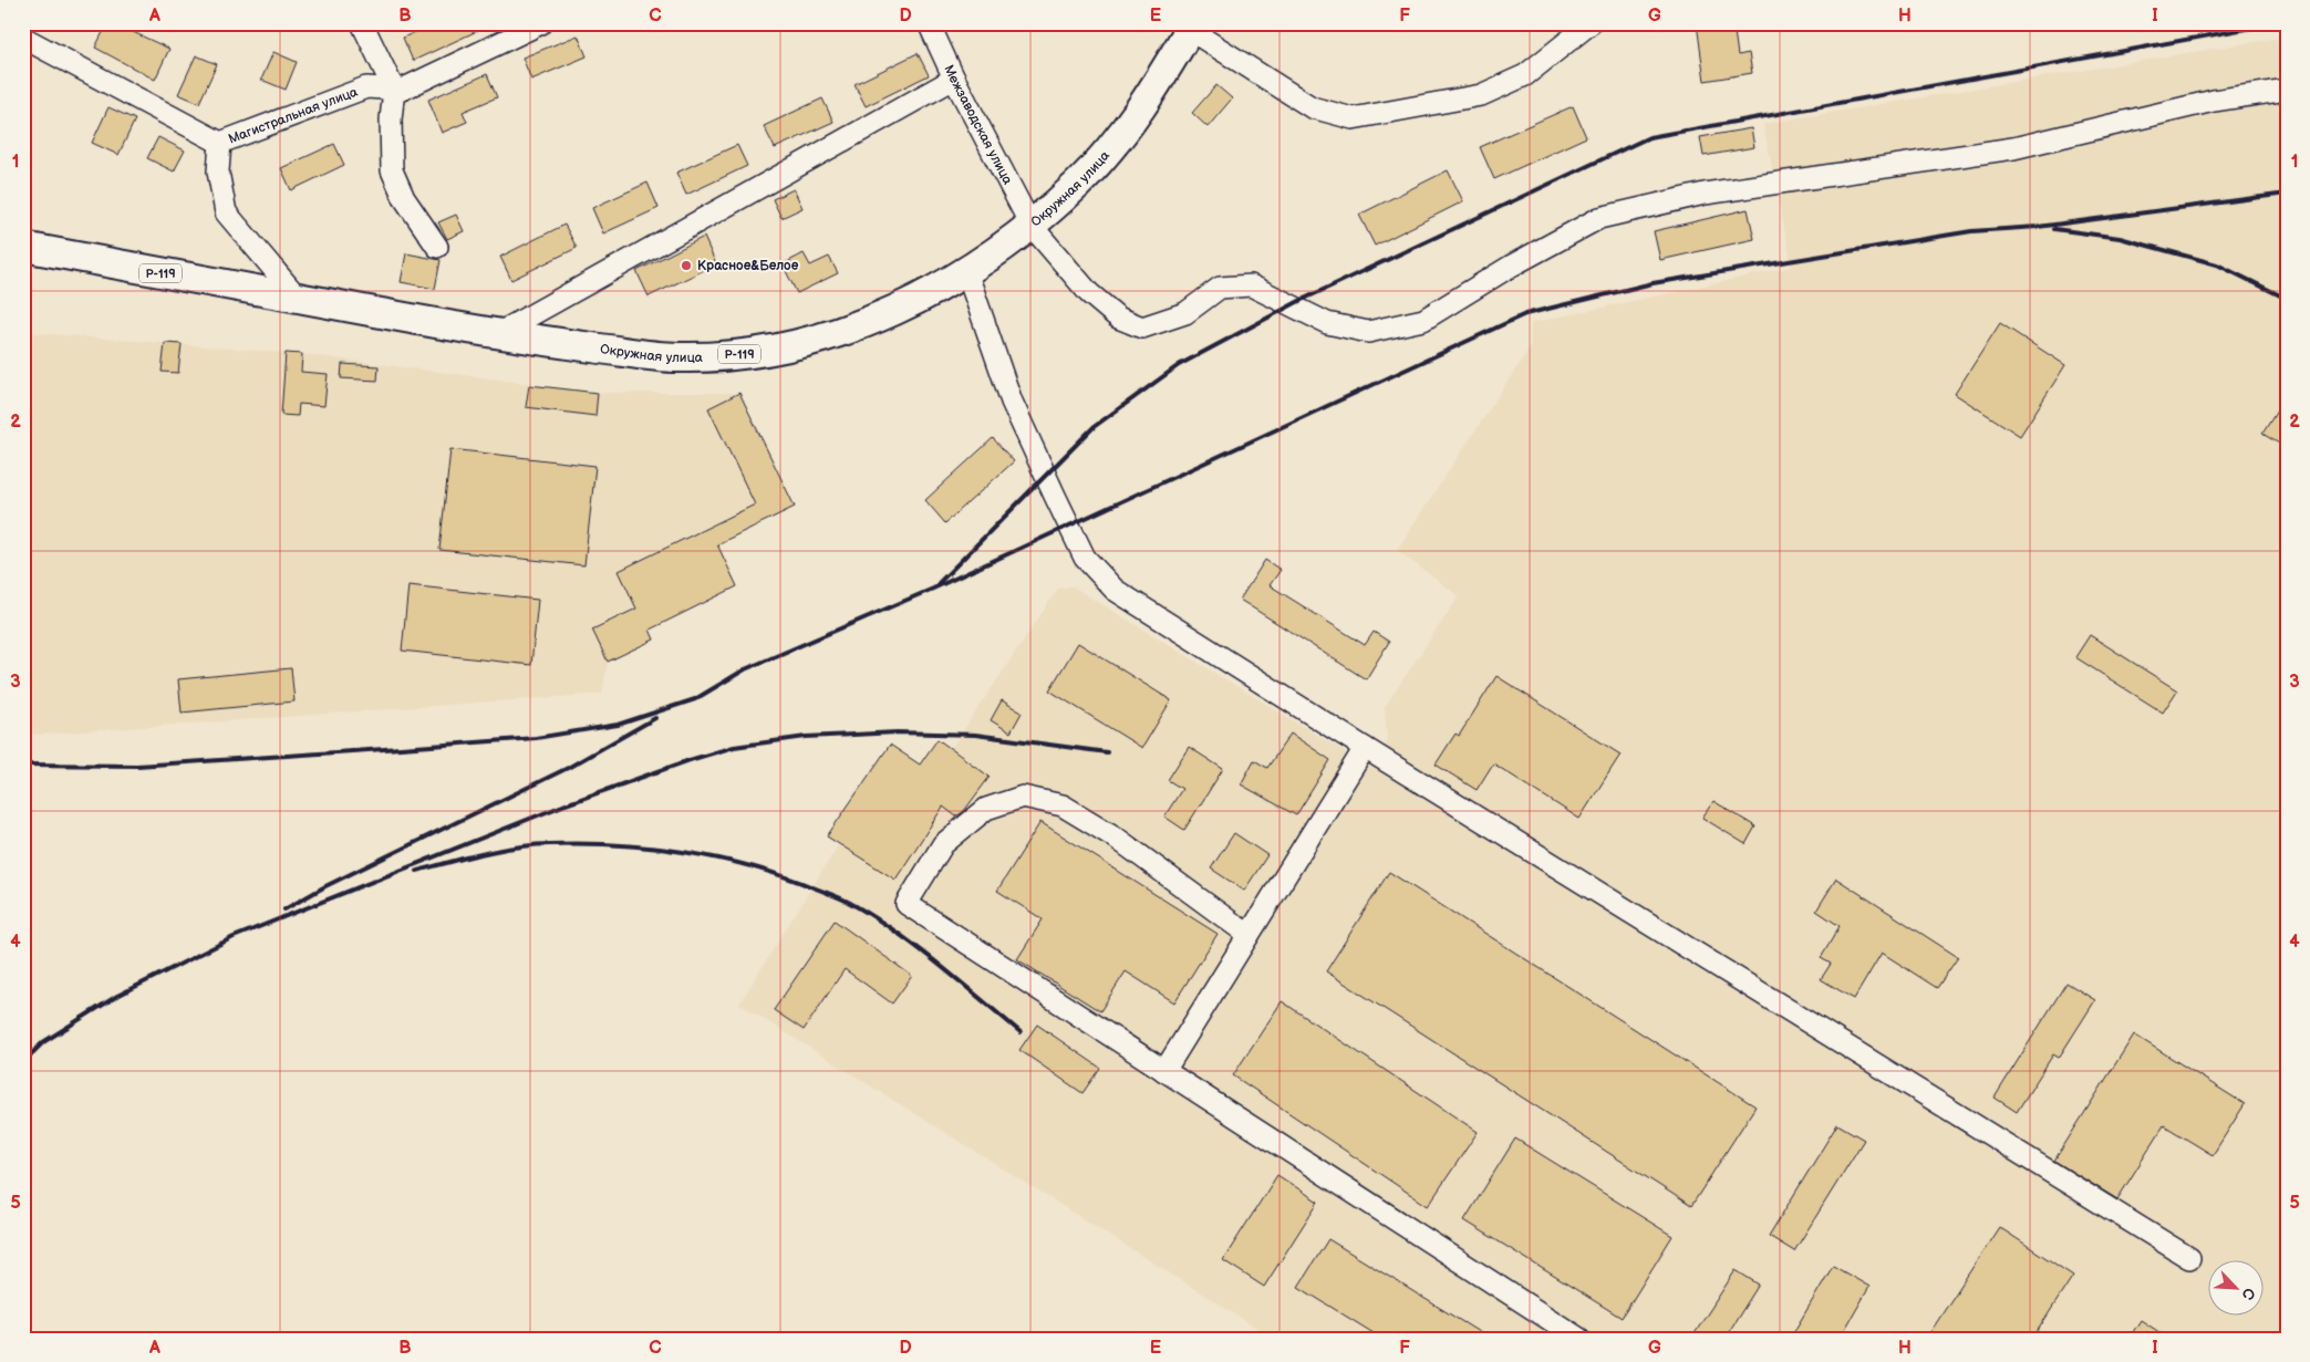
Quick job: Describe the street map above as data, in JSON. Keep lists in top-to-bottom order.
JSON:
{
  "streets": {
    "highway": ["Окружная улица", "Р-119"],
    "street": ["Магистральная улица", "Межзаводская улица"]
  },
  "crossings": [
    ["Межзаводская улица", "Окружная улица"]
  ],
  "places": ["Красное&Белое"],
  "north": "bottom right",
  "grid": {
    "columns": [
      "A",
      "B",
      "C",
      "D",
      "E",
      "F",
      "G",
      "H",
      "I"
    ],
    "rows": [
      "1",
      "2",
      "3",
      "4",
      "5"
    ]
  }
}
